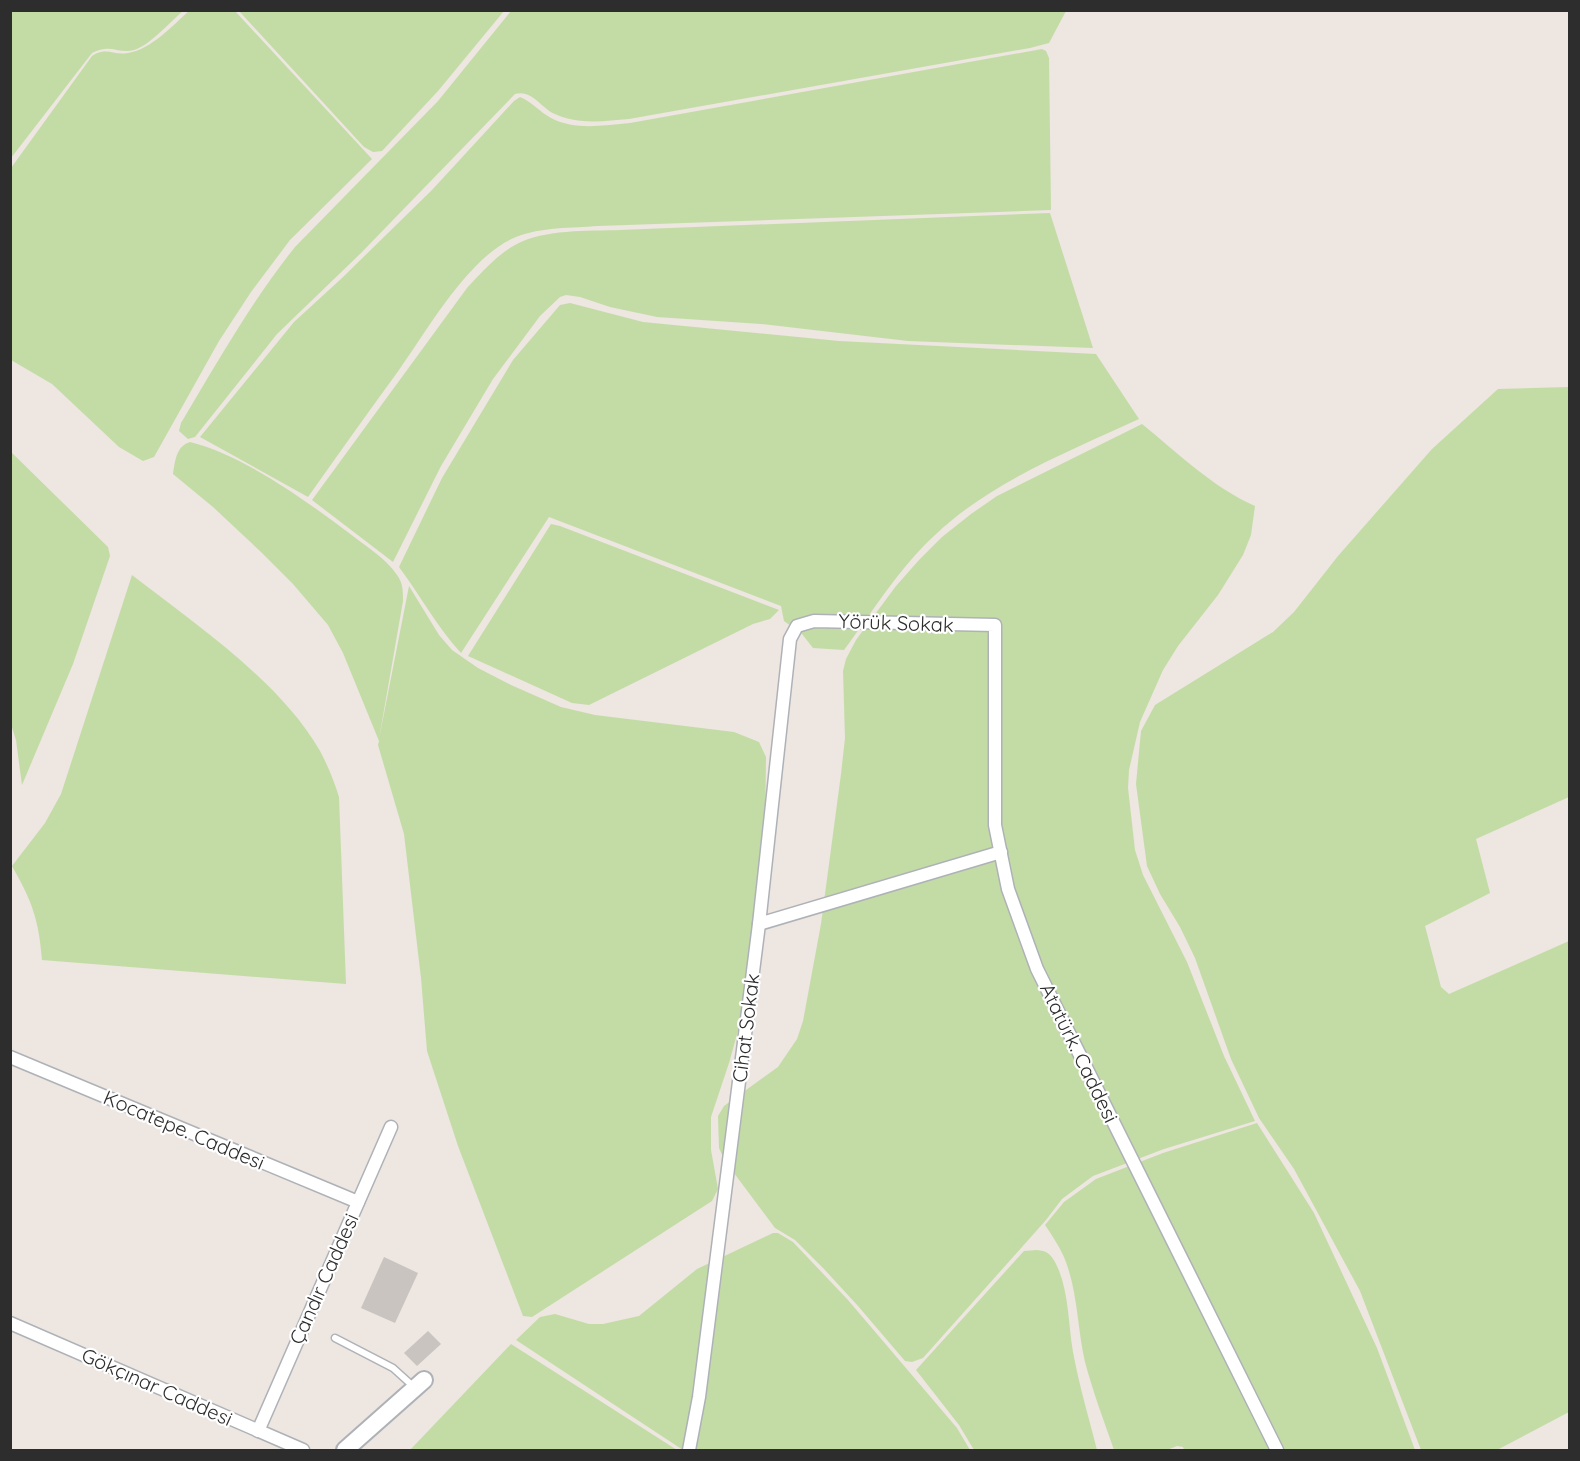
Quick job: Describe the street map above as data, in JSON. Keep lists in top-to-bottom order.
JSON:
{
  "streets": {
    "street": [
      "Yörük Sokak",
      "Cihat Sokak",
      "Atatürk. Caddesi",
      "Kocatepe. Caddesi",
      "Çandır Caddesi",
      "Gökçınar Caddesi"
    ]
  },
  "crossings": [
    ["Yörük Sokak", "Cihat Sokak"],
    ["Yörük Sokak", "Atatürk. Caddesi"],
    ["Kocatepe. Caddesi", "Çandır Caddesi"],
    ["Çandır Caddesi", "Gökçınar Caddesi"]
  ]
}
